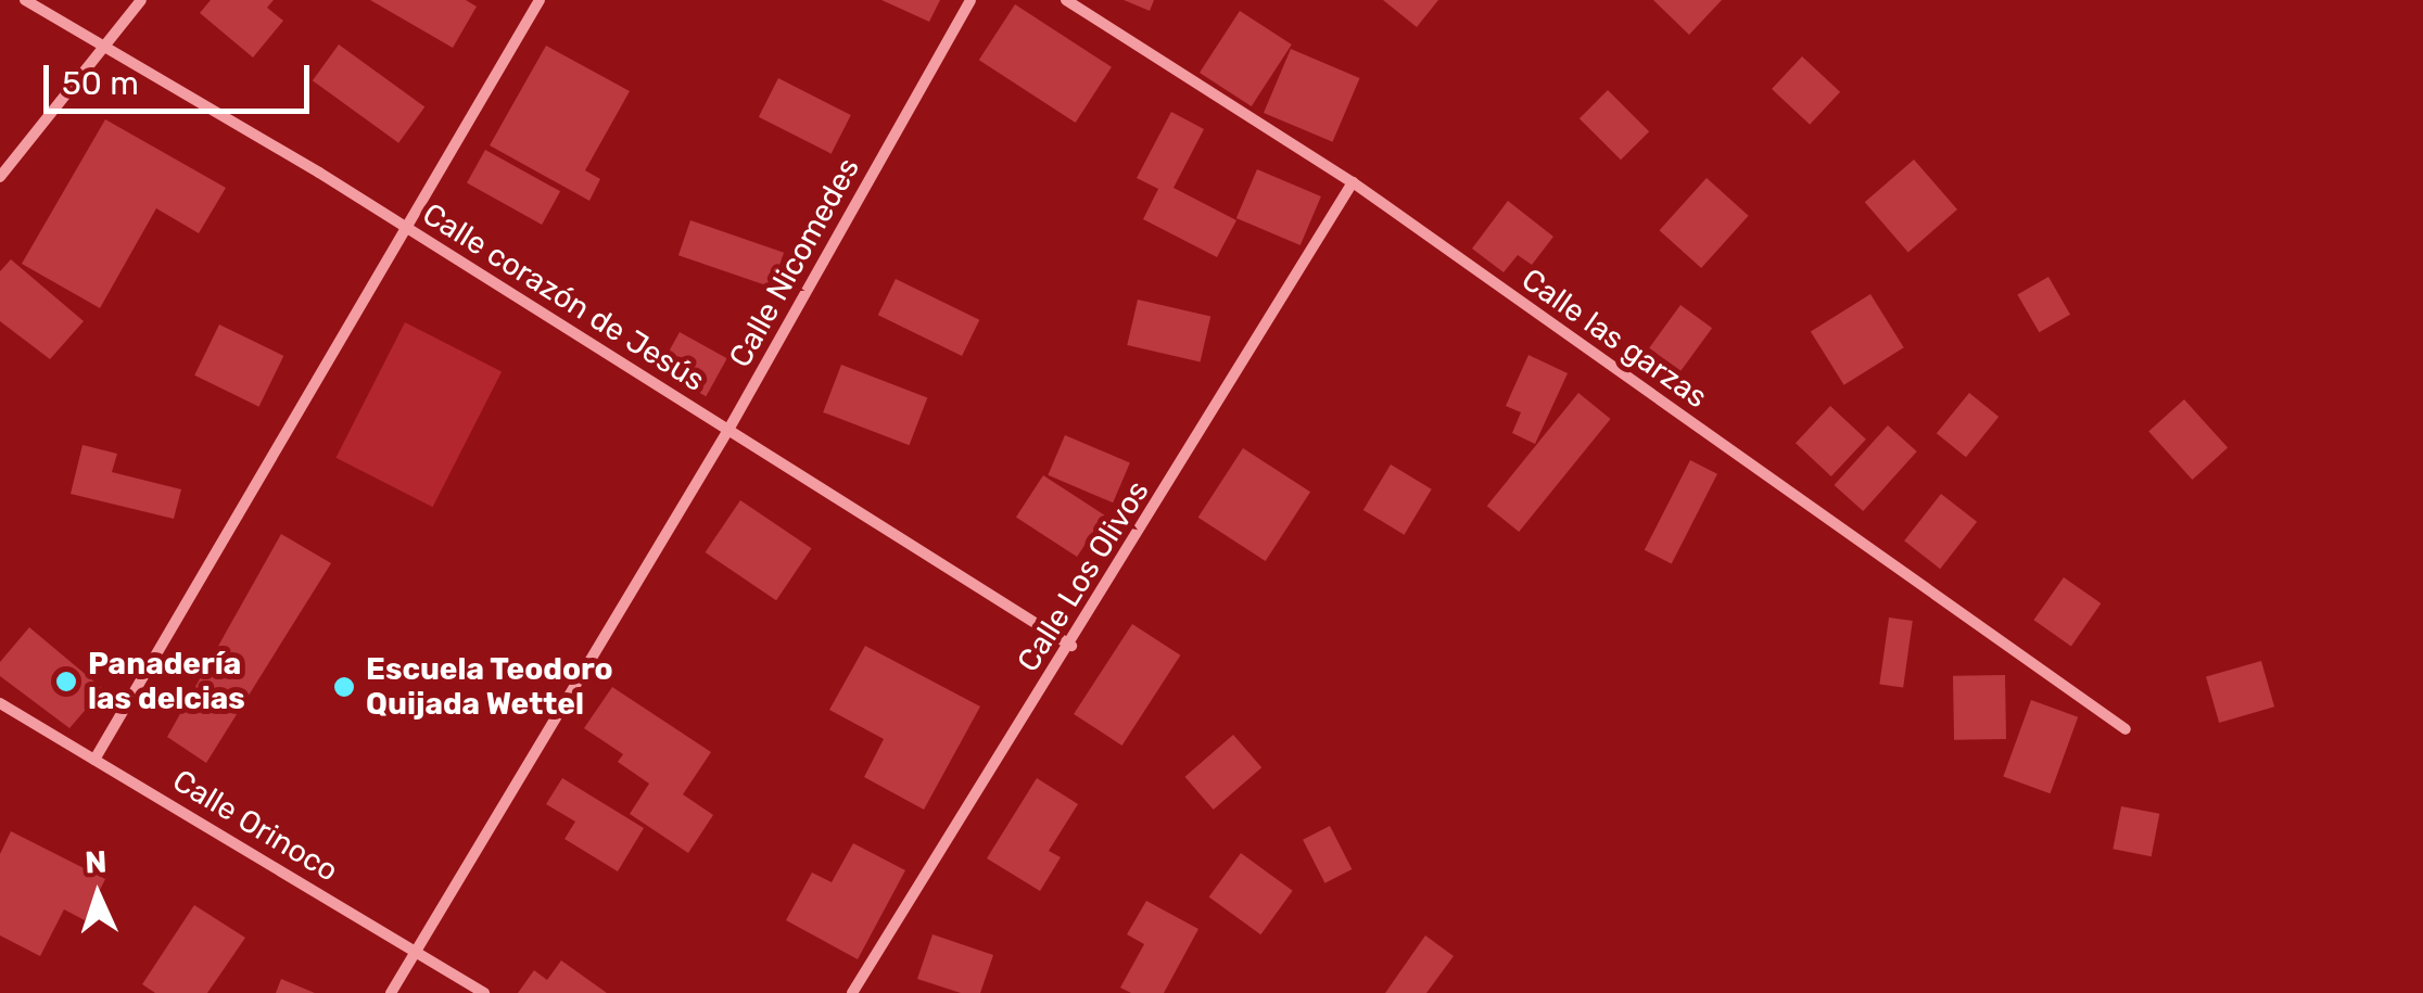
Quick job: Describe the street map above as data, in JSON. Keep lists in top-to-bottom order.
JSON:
{
  "streets": {
    "street": [
      "Calle Nicomedes",
      "Calle corazón de Jesús",
      "Calle las garzas",
      "Calle Los Olivos",
      "Calle Orinoco"
    ]
  },
  "crossings": [
    ["Calle Nicomedes", "Calle corazón de Jesús"],
    ["Calle Nicomedes", "Calle Orinoco"],
    ["Calle corazón de Jesús", "Calle Los Olivos"],
    ["Calle las garzas", "Calle Los Olivos"]
  ],
  "places": ["Panadería las delcias", "Escuela Teodoro Quijada Wettel"],
  "scale_bar": "50 m",
  "north": "top"
}
